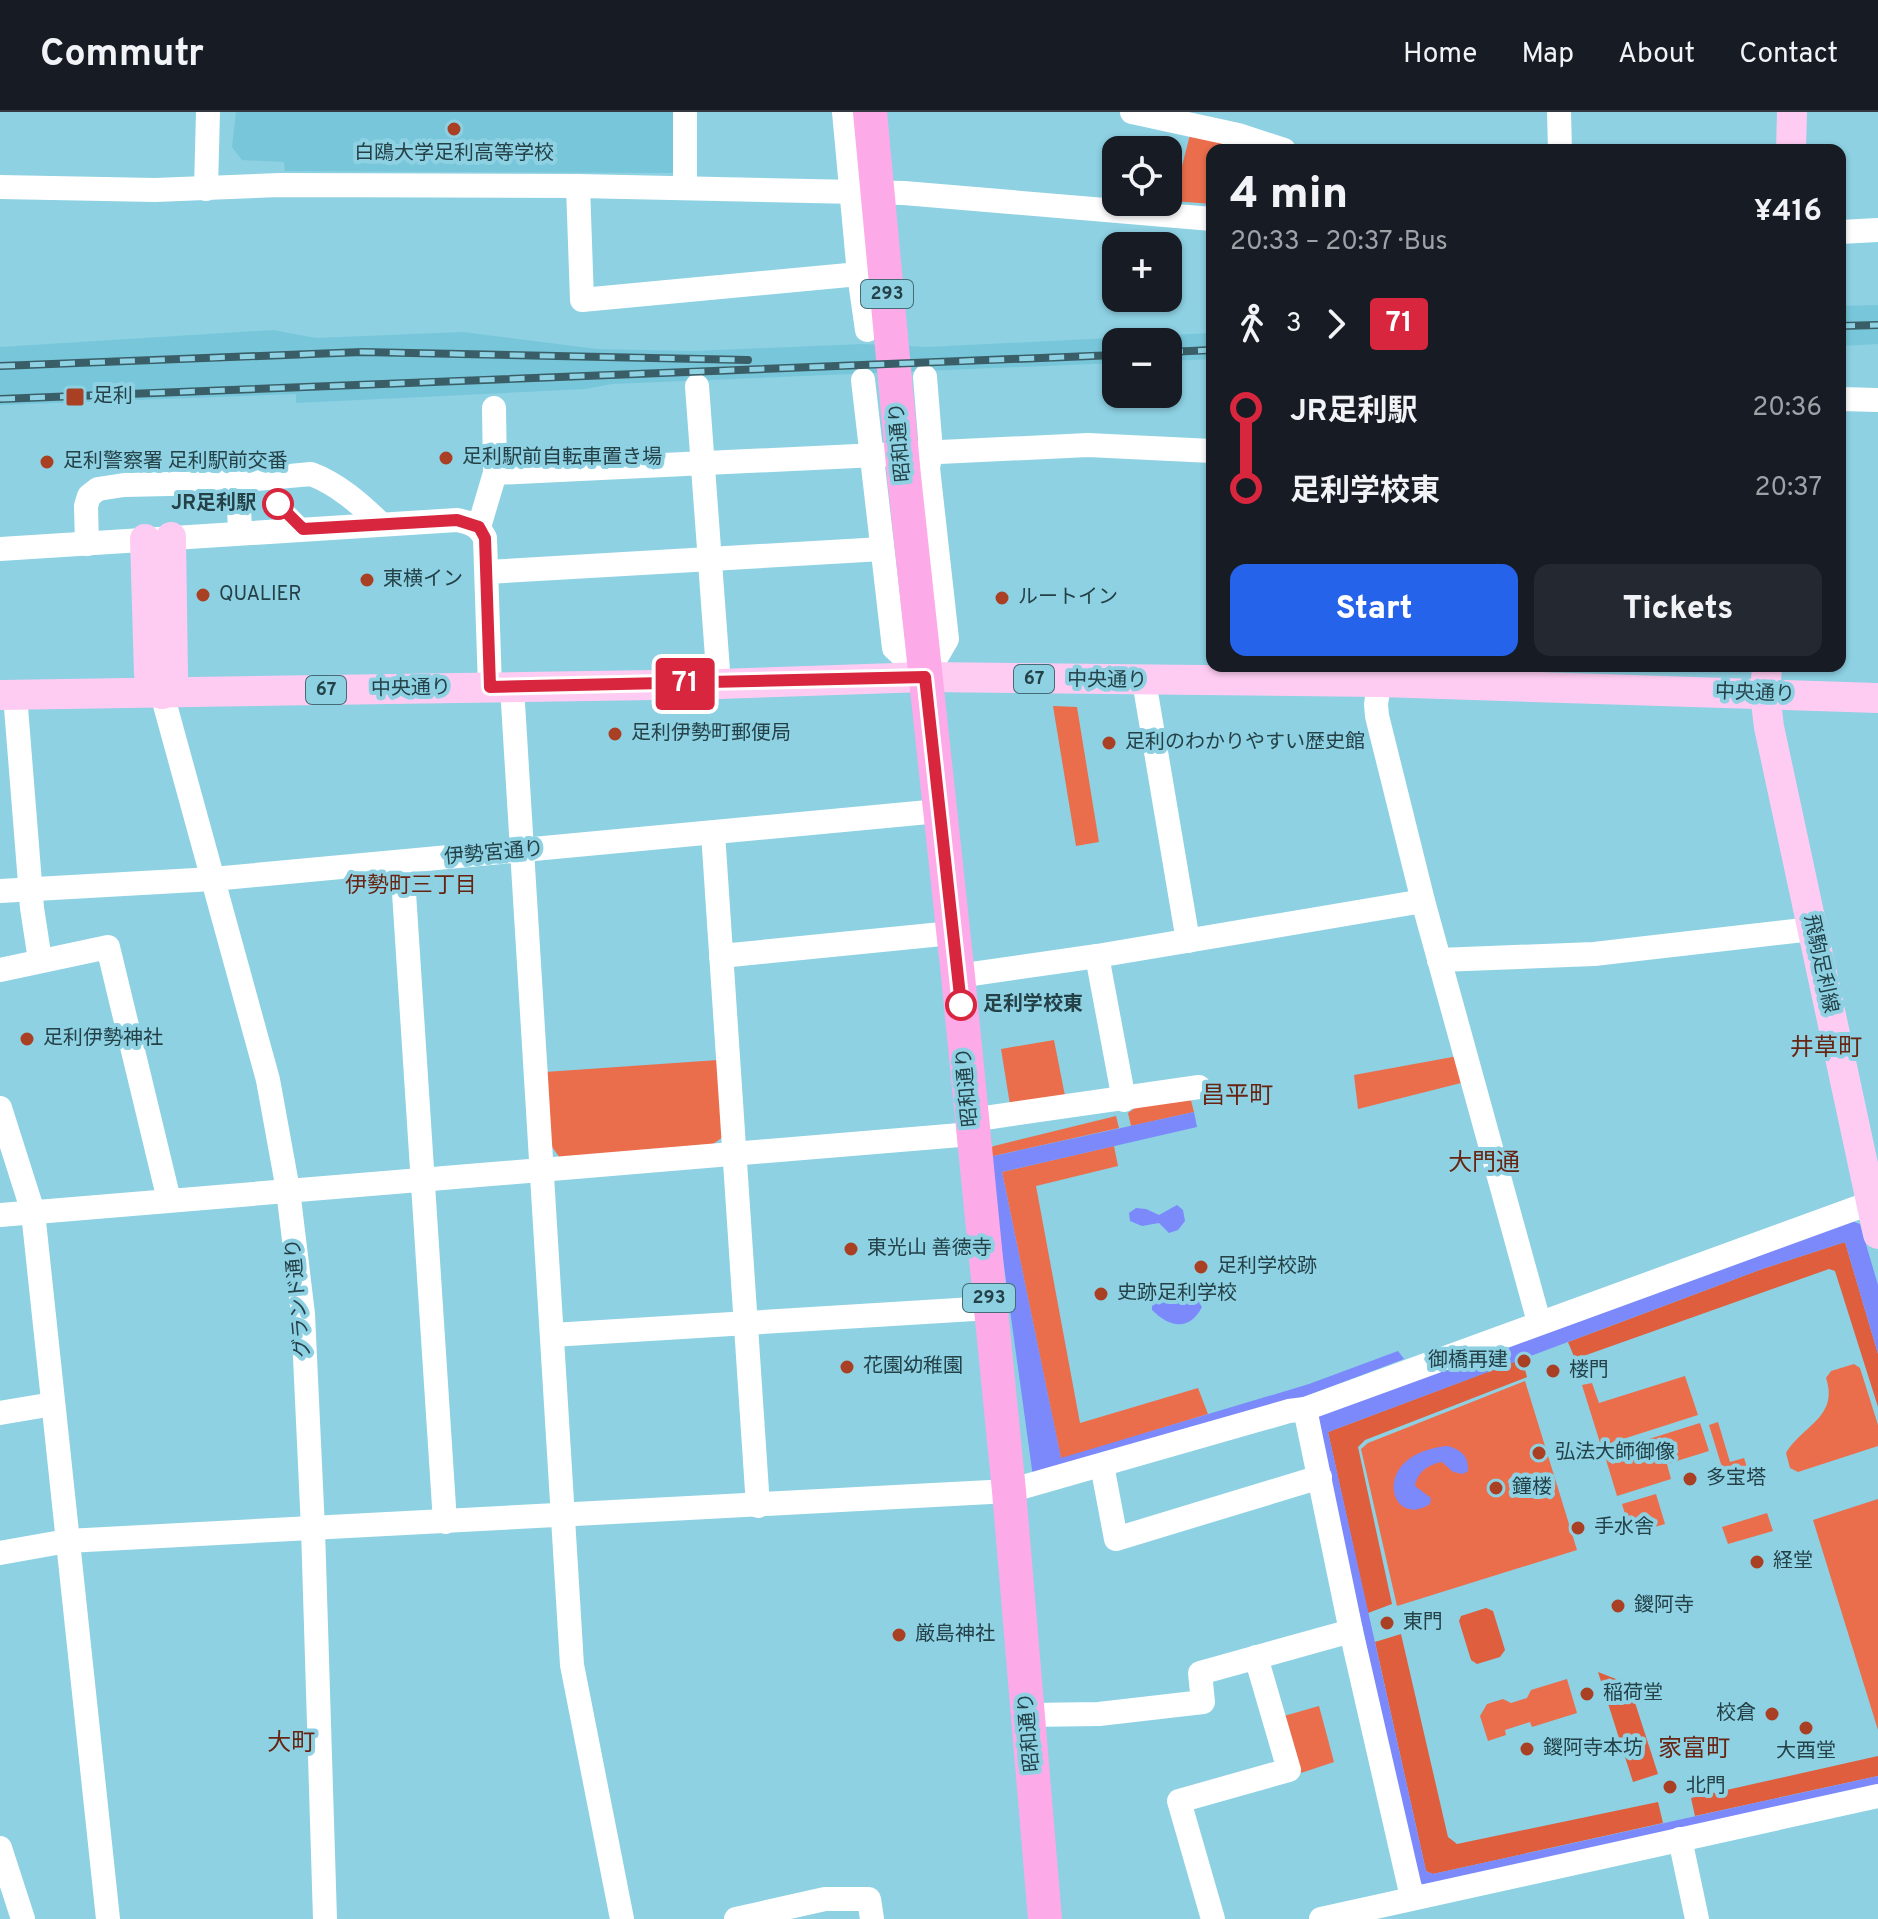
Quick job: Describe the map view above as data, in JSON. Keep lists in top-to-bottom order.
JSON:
{
  "streets": {
    "highway": ["293", "昭和通り"],
    "main road": ["67", "中央通り", "飛駒足利線"],
    "street": ["伊勢宮通り", "グランド通り"]
  },
  "crossings": [
    ["昭和通り", "中央通り"],
    ["昭和通り", "伊勢宮通り"],
    ["中央通り", "飛駒足利線"],
    ["中央通り", "グランド通り"],
    ["伊勢宮通り", "グランド通り"]
  ],
  "districts": [
    "伊勢町三丁目",
    "井草町",
    "昌平町",
    "大門通",
    "大町",
    "家富町"
  ],
  "places": {
    "other": [
      "白鴎大学足利高等学校",
      "足利駅前自転車置き場",
      "足利警察署 足利駅前交番",
      "JR足利駅",
      "東横イン",
      "QUALIER",
      "ルートイン",
      "足利伊勢町郵便局",
      "足利のわかりやすい歴史館",
      "足利学校東",
      "足利伊勢神社",
      "東光山 善徳寺",
      "足利学校跡",
      "史跡足利学校",
      "御橋再建",
      "花園幼稚園",
      "楼門",
      "弘法大師御像",
      "多宝塔",
      "鐘楼",
      "手水舎",
      "経堂",
      "鑁阿寺",
      "東門",
      "厳島神社",
      "稲荷堂",
      "校倉",
      "大酉堂",
      "鑁阿寺本坊",
      "北門"
    ],
    "transit": ["足利"]
  },
  "lines": ["bus line 71"],
  "page": {
    "header": "Commutr",
    "nav": [
      "Home",
      "Map",
      "About",
      "Contact"
    ],
    "on_map": "71",
    "map_buttons": ["+", "−"],
    "heading": ["4 min", "20:33 – 20:37 · Bus", "¥416"],
    "legs": ["3", "71"],
    "list": [
      {
        "name": "JR足利駅",
        "value": "20:36"
      },
      {
        "name": "足利学校東",
        "value": "20:37"
      }
    ],
    "buttons": ["Start", "Tickets"]
  }
}
